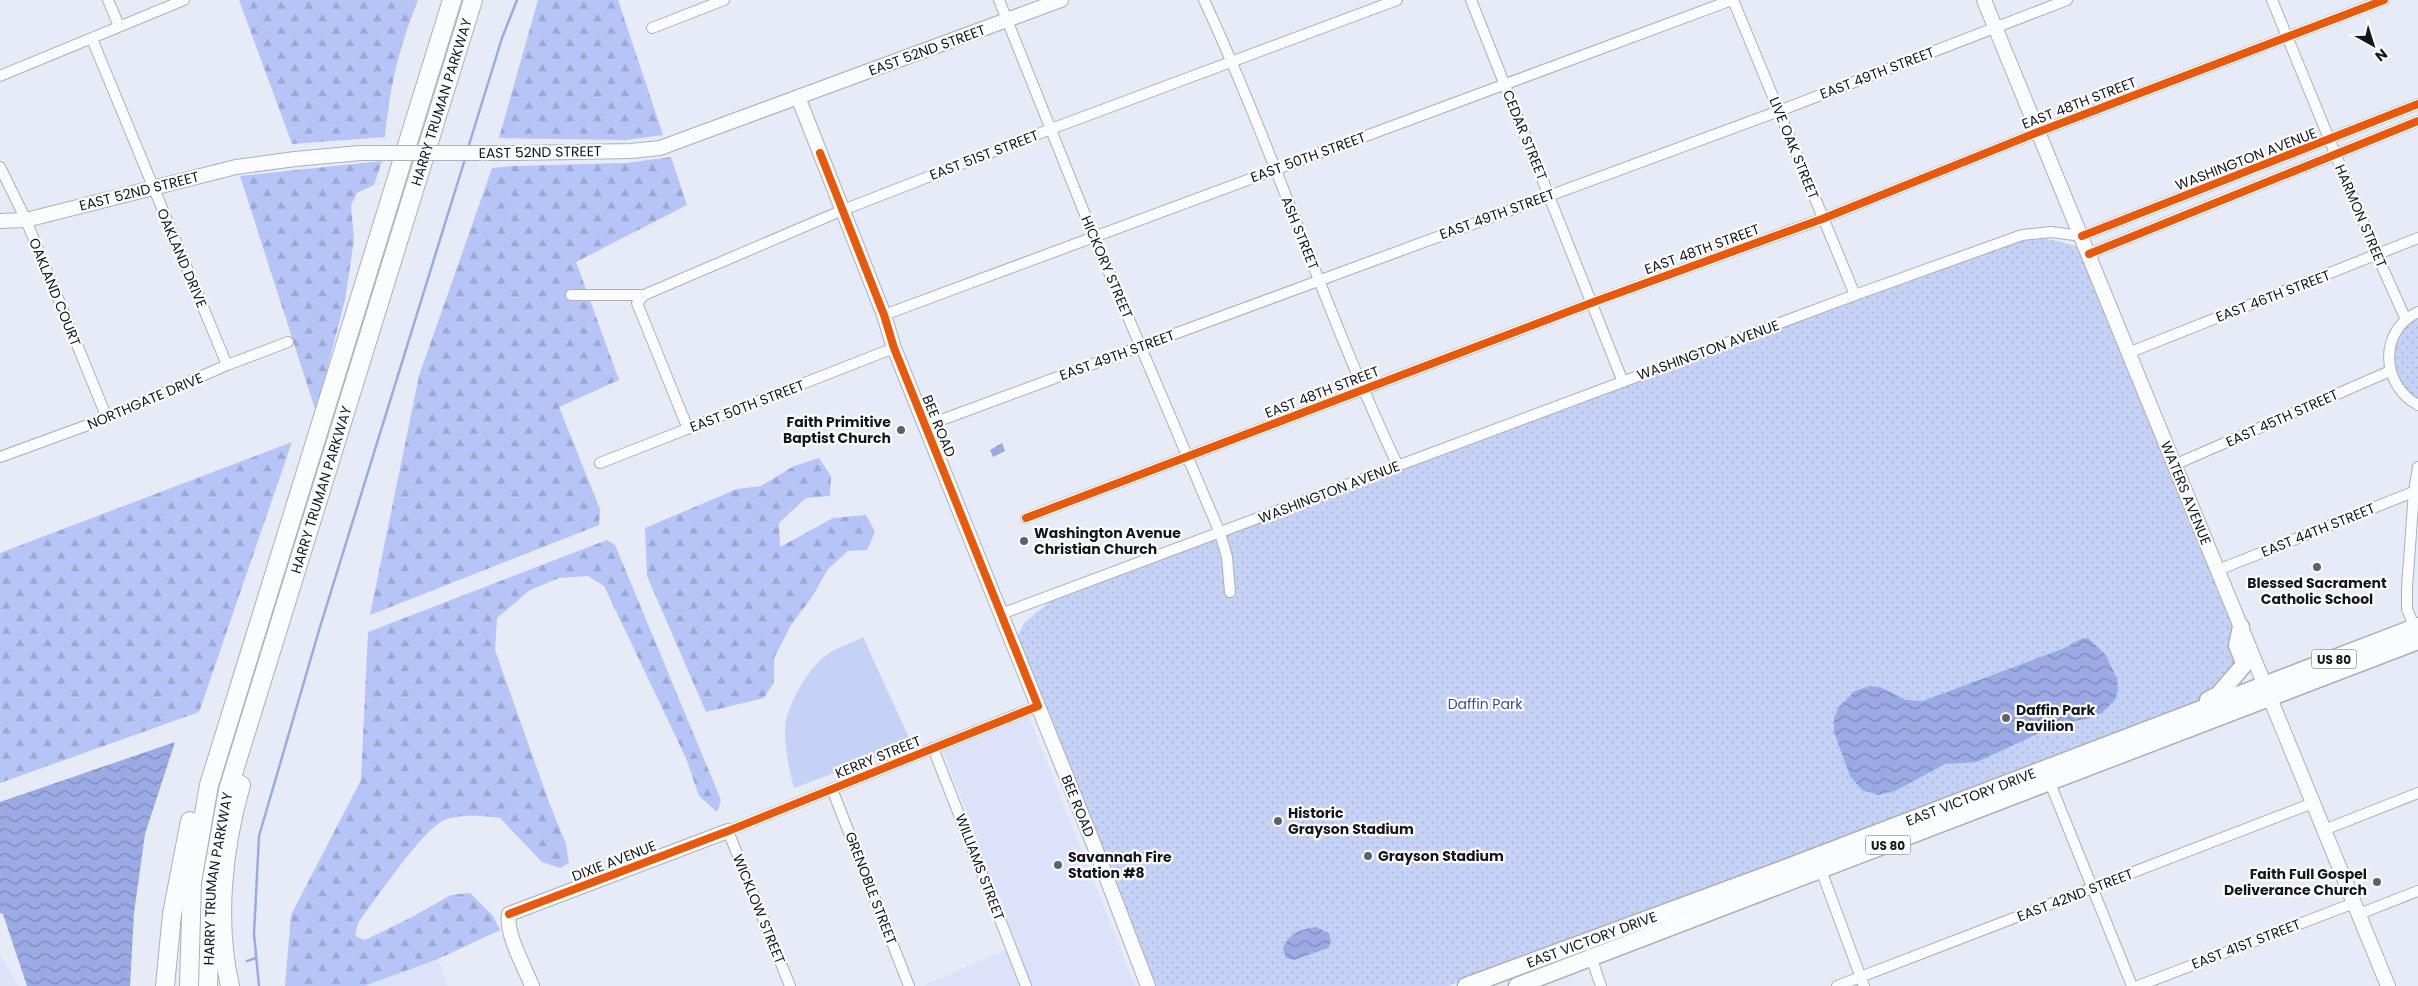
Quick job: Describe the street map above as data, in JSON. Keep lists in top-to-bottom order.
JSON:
{
  "streets": {
    "highway": ["HARRY TRUMAN PARKWAY"],
    "main road": [
      "EAST 52ND STREET",
      "BEE ROAD",
      "WATERS AVENUE",
      "US 80",
      "EAST VICTORY DRIVE",
      "DIXIE AVENUE"
    ],
    "street": [
      "EAST 49TH STREET",
      "EAST 48TH STREET",
      "CEDAR STREET",
      "LIVE OAK STREET",
      "EAST 51ST STREET",
      "EAST 50TH STREET",
      "WASHINGTON AVENUE",
      "HARMON STREET",
      "ASH STREET",
      "OAKLAND DRIVE",
      "HICKORY STREET",
      "OAKLAND COURT",
      "EAST 46TH STREET",
      "NORTHGATE DRIVE",
      "EAST 45TH STREET",
      "EAST 44TH STREET",
      "KERRY STREET",
      "WILLIAMS STREET",
      "GRENOBLE STREET",
      "EAST 42ND STREET",
      "WICKLOW STREET",
      "EAST 41ST STREET"
    ]
  },
  "crossings": [
    ["EAST 52ND STREET", "OAKLAND DRIVE"],
    ["EAST 52ND STREET", "HICKORY STREET"],
    ["EAST 52ND STREET", "OAKLAND COURT"],
    ["EAST 52ND STREET", "BEE ROAD"],
    ["EAST 49TH STREET", "CEDAR STREET"],
    ["EAST 49TH STREET", "LIVE OAK STREET"],
    ["EAST 49TH STREET", "ASH STREET"],
    ["EAST 49TH STREET", "HICKORY STREET"],
    ["EAST 49TH STREET", "BEE ROAD"],
    ["EAST 49TH STREET", "WATERS AVENUE"],
    ["EAST 48TH STREET", "CEDAR STREET"],
    ["EAST 48TH STREET", "LIVE OAK STREET"],
    ["EAST 48TH STREET", "HARMON STREET"],
    ["EAST 48TH STREET", "ASH STREET"],
    ["EAST 48TH STREET", "HICKORY STREET"],
    ["EAST 48TH STREET", "WATERS AVENUE"],
    ["CEDAR STREET", "EAST 50TH STREET"],
    ["CEDAR STREET", "WASHINGTON AVENUE"],
    ["LIVE OAK STREET", "EAST 50TH STREET"],
    ["LIVE OAK STREET", "WASHINGTON AVENUE"],
    ["EAST 51ST STREET", "ASH STREET"],
    ["EAST 51ST STREET", "HICKORY STREET"],
    ["EAST 51ST STREET", "BEE ROAD"],
    ["EAST 50TH STREET", "ASH STREET"],
    ["EAST 50TH STREET", "HICKORY STREET"],
    ["EAST 50TH STREET", "BEE ROAD"],
    ["WASHINGTON AVENUE", "HARMON STREET"],
    ["WASHINGTON AVENUE", "ASH STREET"],
    ["WASHINGTON AVENUE", "HICKORY STREET"],
    ["WASHINGTON AVENUE", "BEE ROAD"],
    ["WASHINGTON AVENUE", "WATERS AVENUE"],
    ["HARMON STREET", "EAST 46TH STREET"],
    ["OAKLAND DRIVE", "NORTHGATE DRIVE"],
    ["OAKLAND COURT", "NORTHGATE DRIVE"],
    ["EAST 46TH STREET", "WATERS AVENUE"],
    ["EAST 45TH STREET", "WATERS AVENUE"],
    ["BEE ROAD", "KERRY STREET"],
    ["WATERS AVENUE", "EAST 44TH STREET"],
    ["WATERS AVENUE", "EAST VICTORY DRIVE"],
    ["WATERS AVENUE", "EAST 42ND STREET"],
    ["WATERS AVENUE", "EAST 41ST STREET"],
    ["KERRY STREET", "DIXIE AVENUE"],
    ["KERRY STREET", "WILLIAMS STREET"],
    ["KERRY STREET", "GRENOBLE STREET"],
    ["KERRY STREET", "WICKLOW STREET"],
    ["DIXIE AVENUE", "WICKLOW STREET"]
  ],
  "parks": ["Daffin Park"],
  "places": [
    "Faith Primitive Baptist Church",
    "Washington Avenue Christian Church",
    "Blessed Sacrament Catholic School",
    "Daffin Park Pavilion",
    "Historic Grayson Stadium",
    "Grayson Stadium",
    "Savannah Fire Station #8",
    "Faith Full Gospel Deliverance Church"
  ],
  "north": "bottom right"
}
